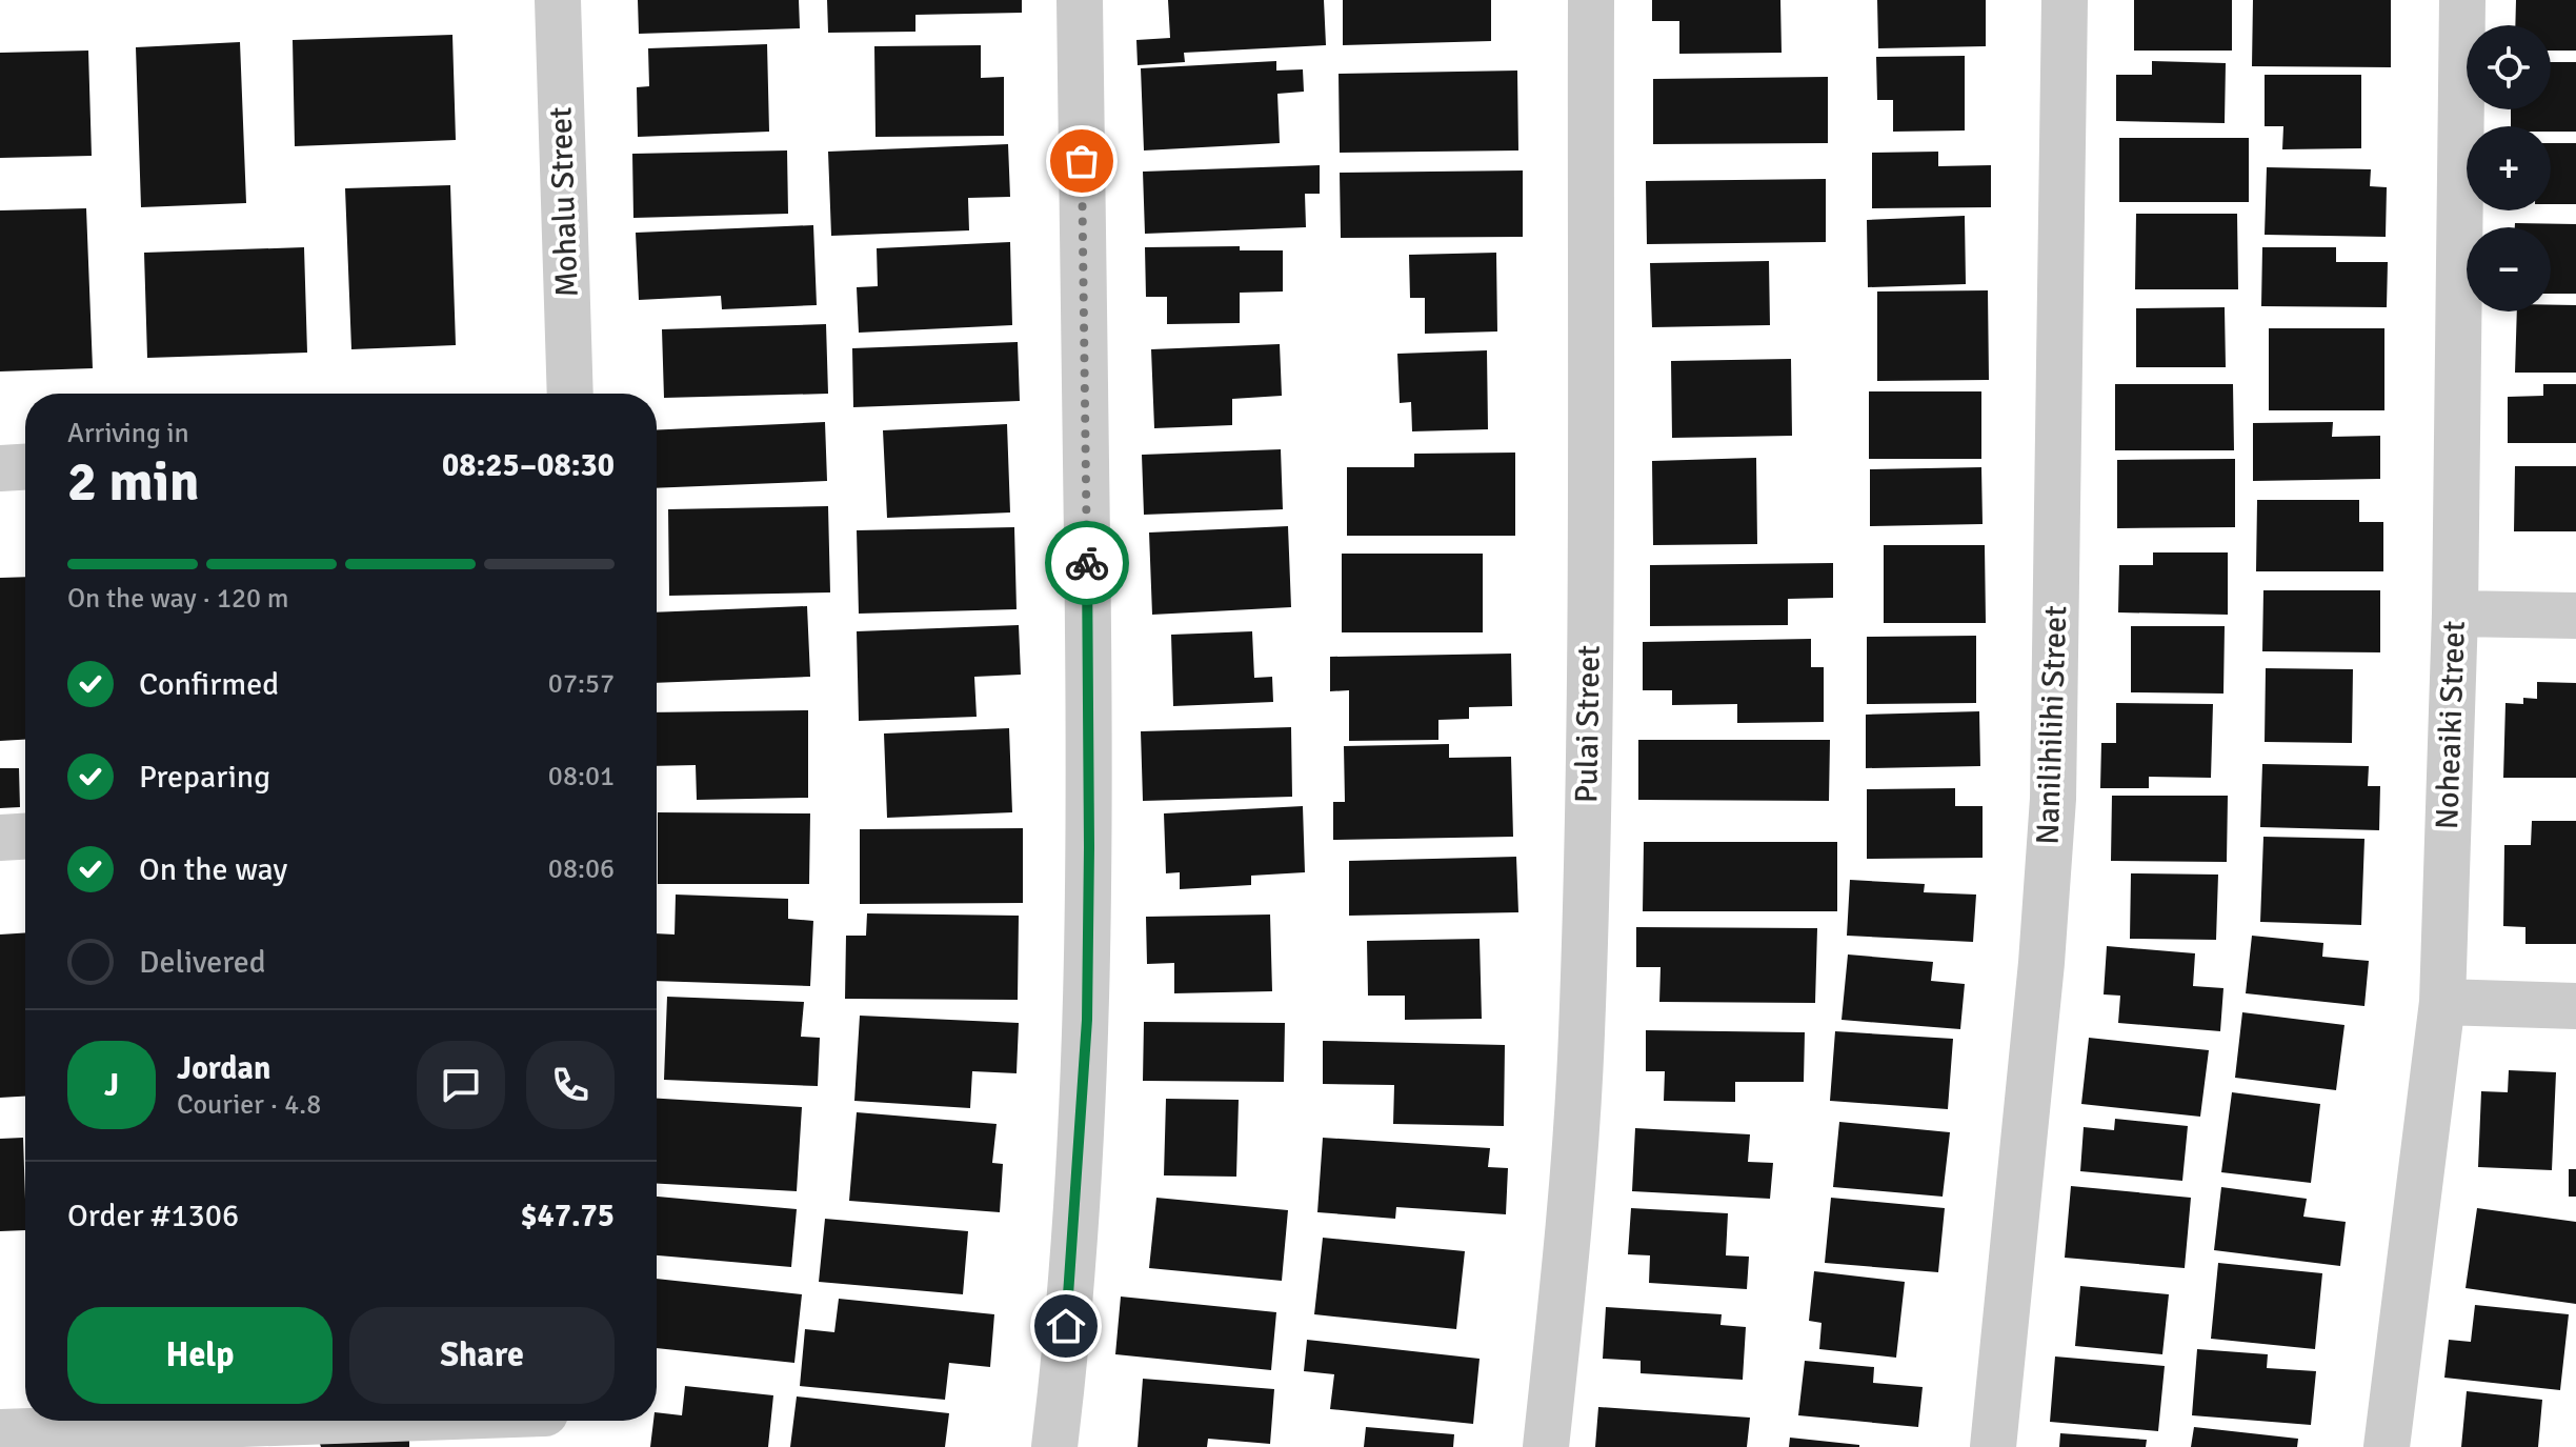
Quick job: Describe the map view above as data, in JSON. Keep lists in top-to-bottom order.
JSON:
{
  "streets": {
    "street": [
      "Mohalu Street",
      "Pulai Street",
      "Nanilihilihi Street",
      "Noheaiki Street"
    ]
  },
  "page": {
    "map_buttons": ["+", "−"],
    "heading": ["2 min", "Arriving in", "08:25–08:30"],
    "panel": [
      "Jordan",
      "Courier · 4.8",
      "Order #1306",
      "$47.75"
    ],
    "bar": "On the way · 120 m",
    "list": [
      ["Confirmed", "07:57"],
      ["Preparing", "08:01"],
      ["On the way", "08:06"],
      "Delivered"
    ],
    "round": "J",
    "buttons": ["Help", "Share"]
  }
}
